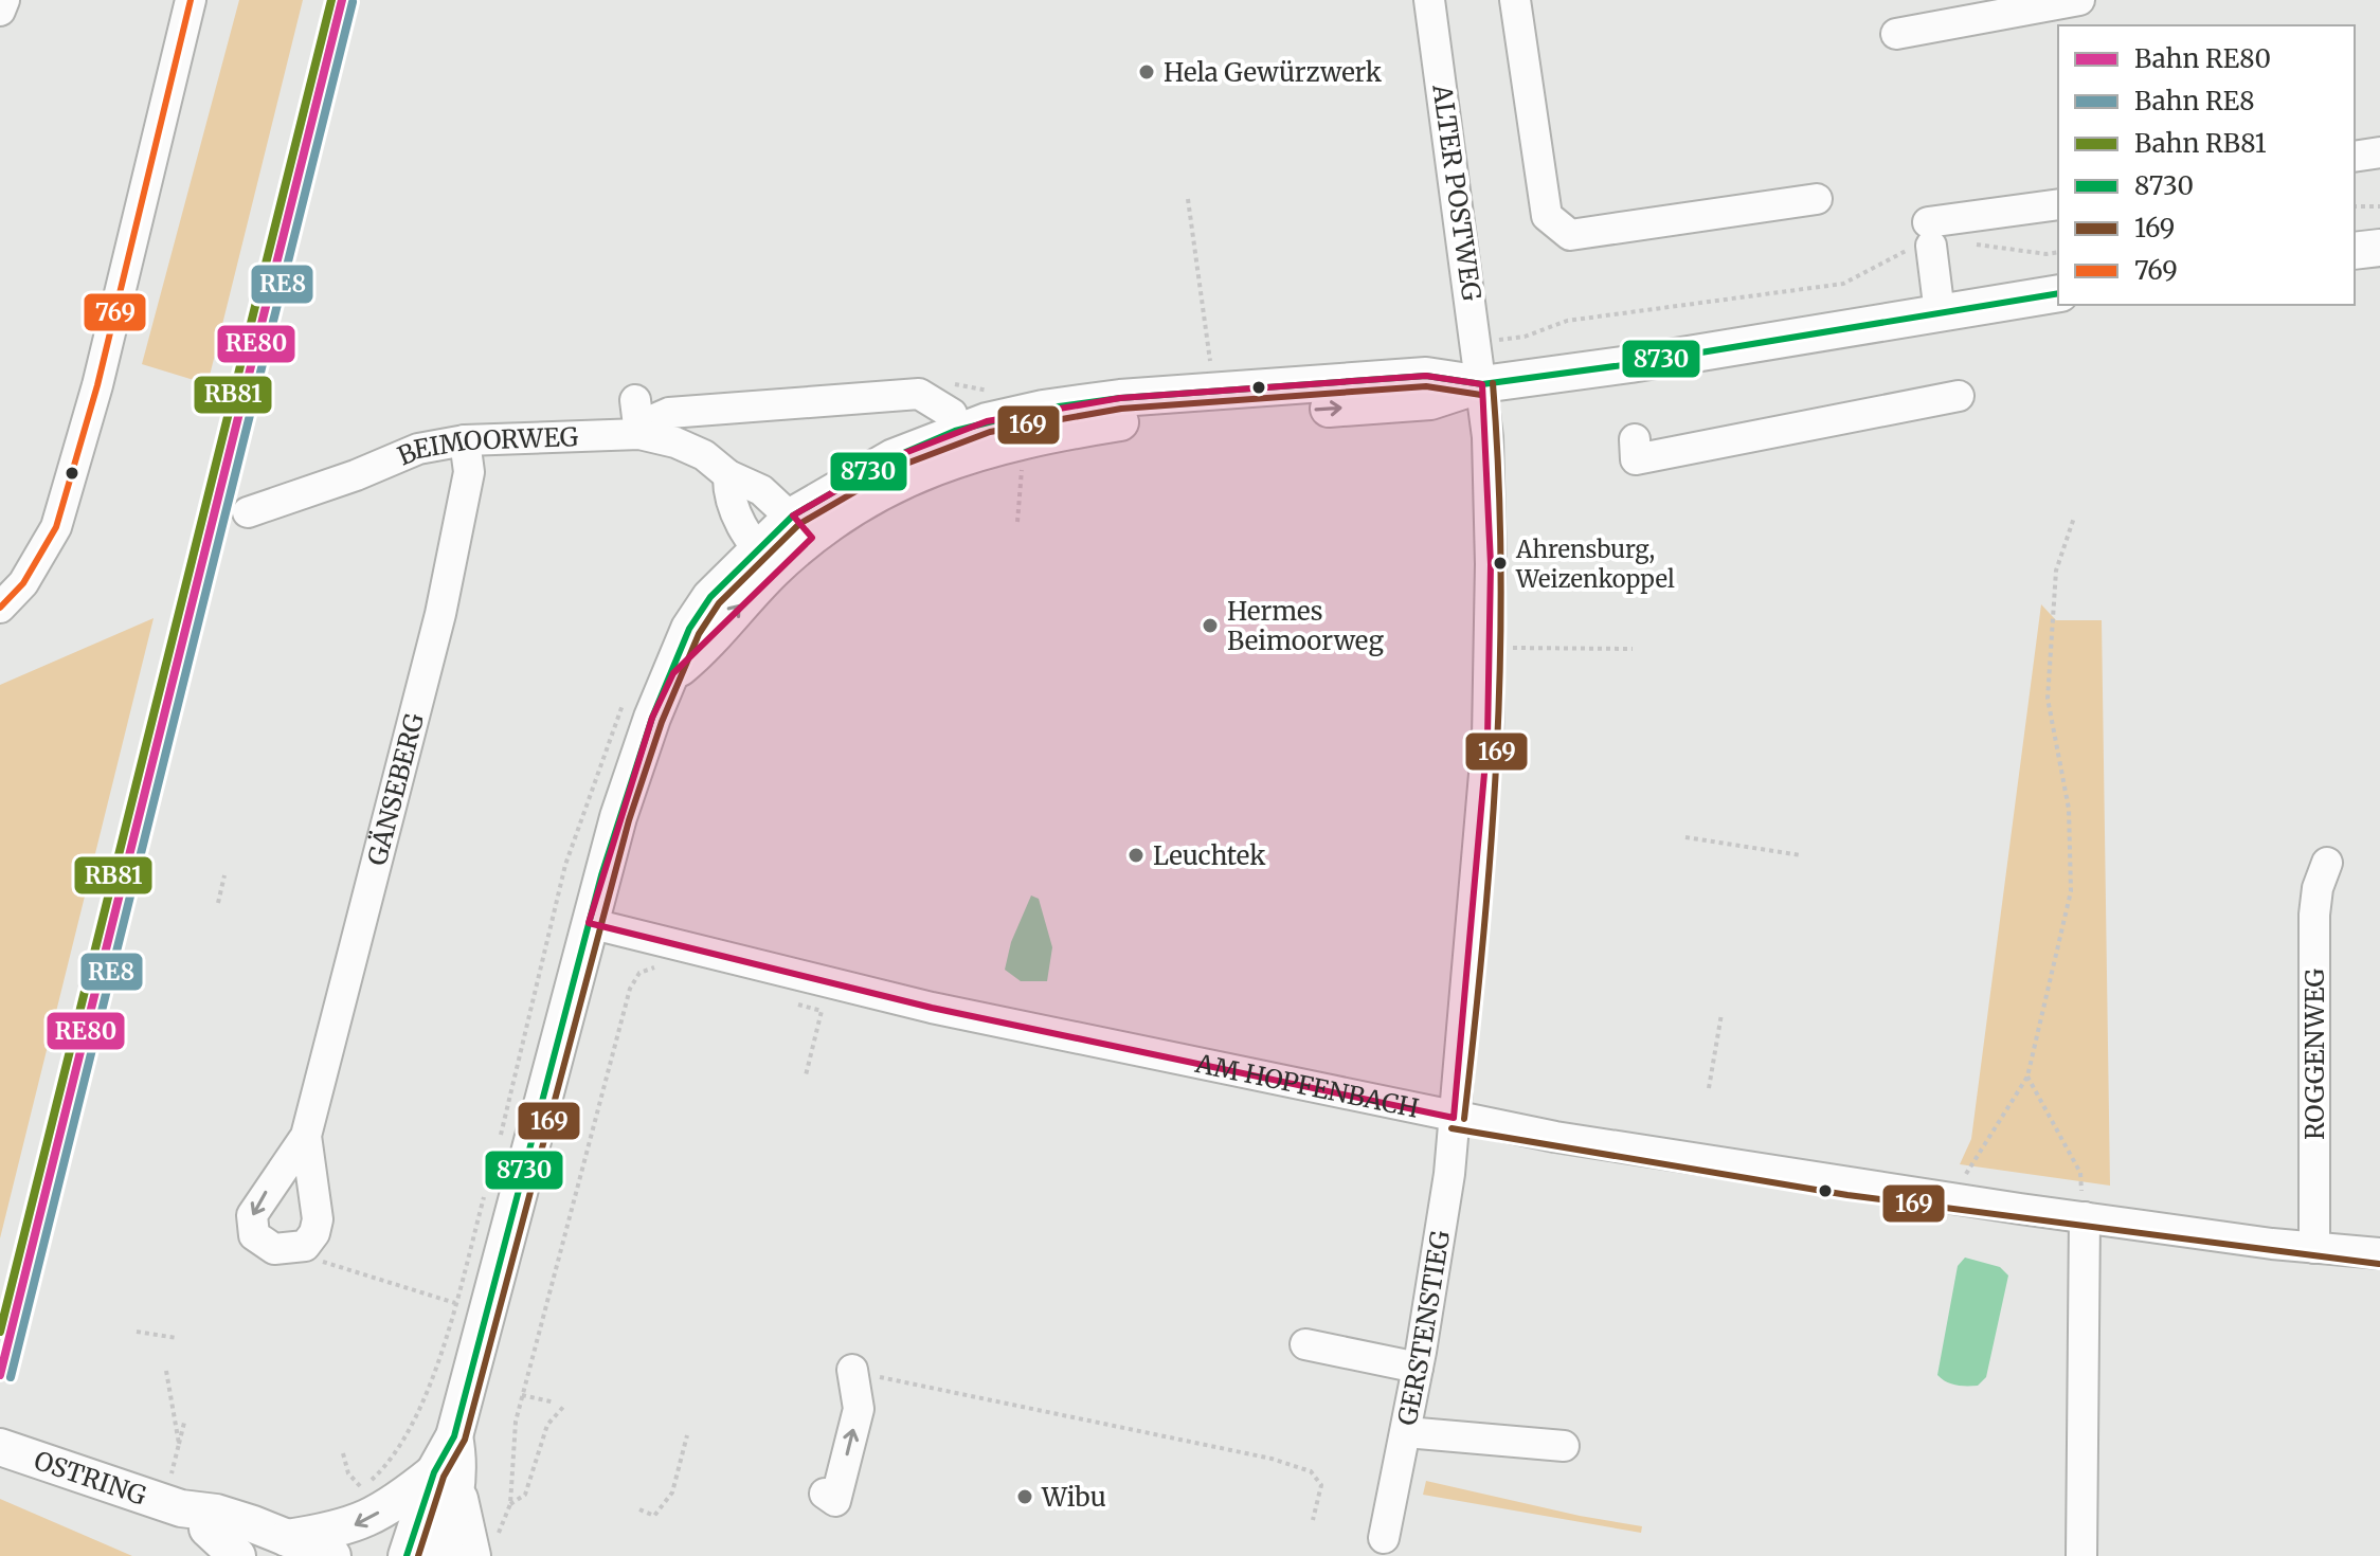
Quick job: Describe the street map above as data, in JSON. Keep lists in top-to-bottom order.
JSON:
{
  "streets": {
    "main road": ["OSTRING"],
    "street": [
      "ALTER POSTWEG",
      "BEIMOORWEG",
      "GÄNSEBERG",
      "ROGGENWEG",
      "AM HOPFENBACH",
      "GERSTENSTIEG"
    ]
  },
  "crossings": [
    ["ALTER POSTWEG", "GERSTENSTIEG"],
    ["BEIMOORWEG", "GÄNSEBERG"],
    ["ROGGENWEG", "AM HOPFENBACH"],
    ["AM HOPFENBACH", "GERSTENSTIEG"]
  ],
  "places": [
    "Hela Gewürzwerk",
    "Ahrensburg, Weizenkoppel",
    "Hermes Beimoorweg",
    "Leuchtek",
    "Wibu"
  ],
  "lines": [
    "rail line RE80",
    "rail line RB81",
    "transit line 769",
    "rail line RE8",
    "transit line 8730",
    "transit line 169"
  ],
  "legend": [
    "Bahn RE80",
    "Bahn RE8",
    "Bahn RB81",
    "8730",
    "169",
    "769"
  ]
}
